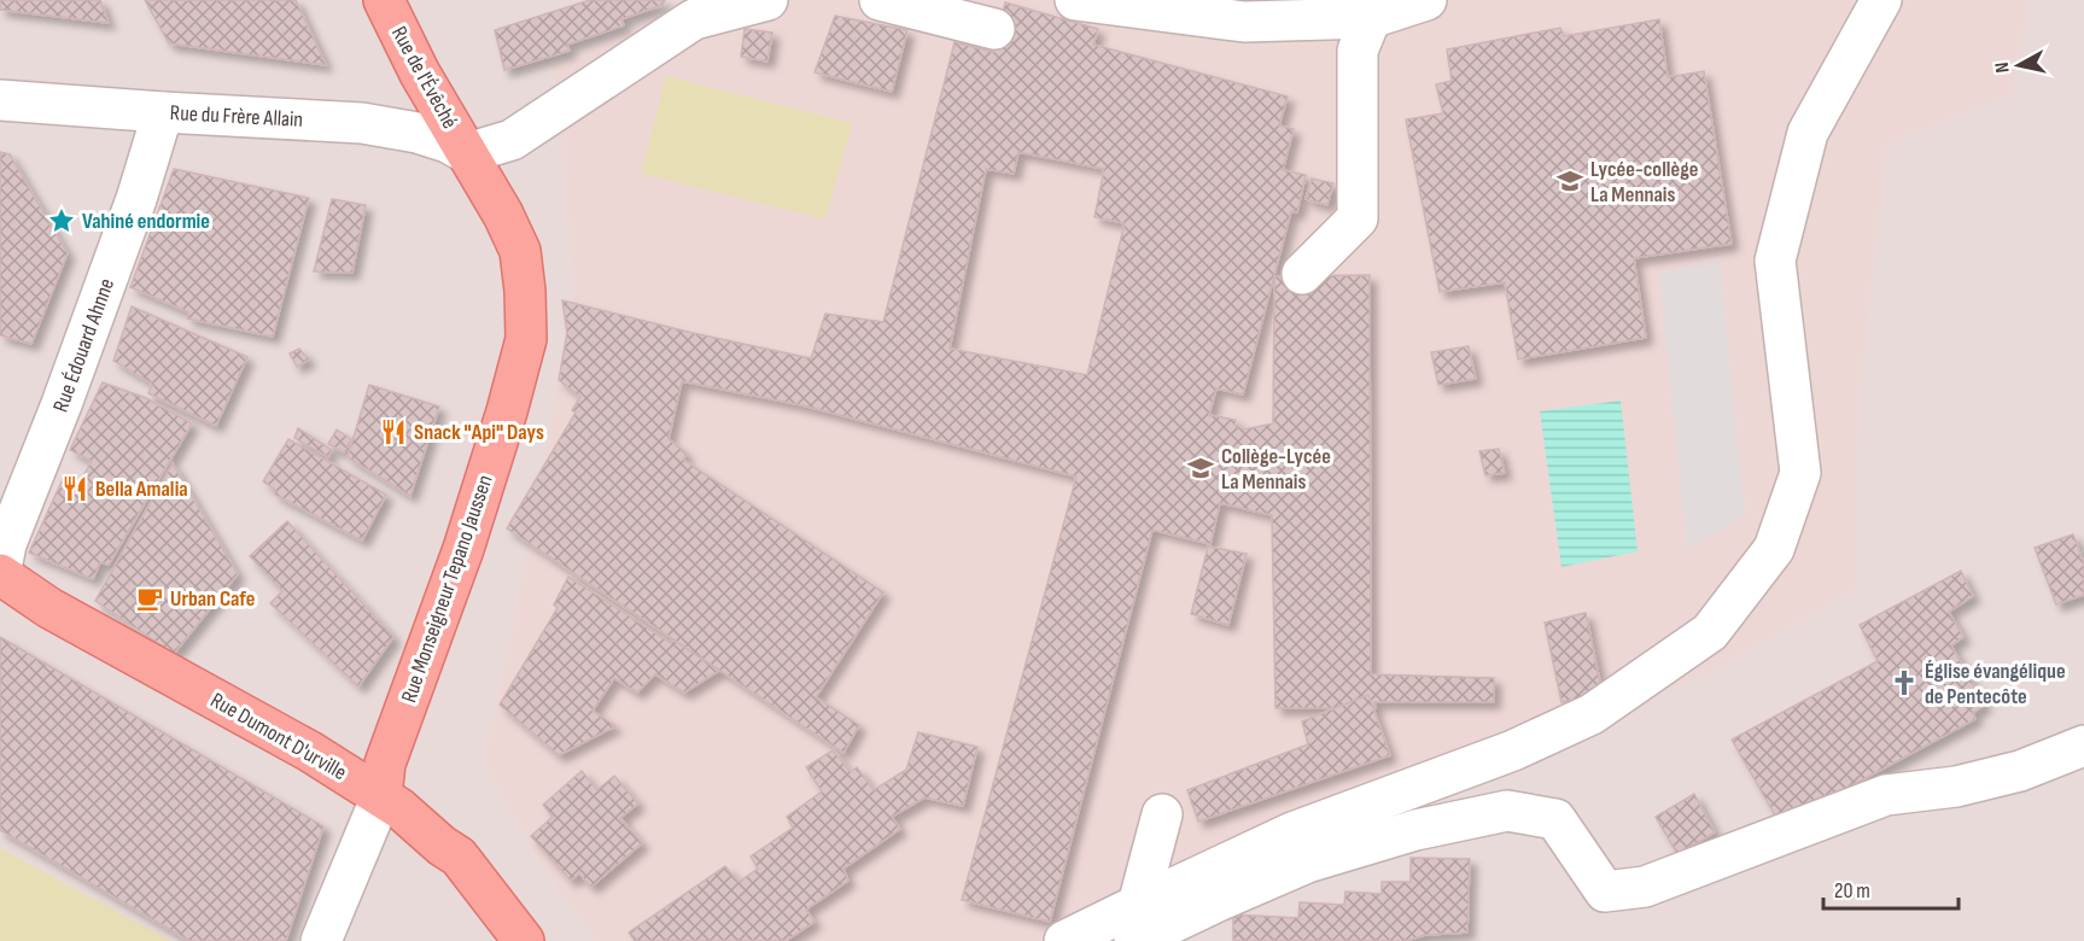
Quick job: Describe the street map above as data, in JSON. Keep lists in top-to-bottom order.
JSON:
{
  "streets": {
    "main road": ["Rue de l'Évêché", "Rue Monseigneur Tepano Jaussen", "Rue Dumont D'urville"],
    "street": ["Rue du Frère Allain", "Rue Édouard Ahnne"]
  },
  "crossings": [
    ["Rue de l'Évêché", "Rue du Frère Allain"],
    ["Rue de l'Évêché", "Rue Monseigneur Tepano Jaussen"],
    ["Rue du Frère Allain", "Rue Édouard Ahnne"],
    ["Rue du Frère Allain", "Rue Monseigneur Tepano Jaussen"],
    ["Rue Édouard Ahnne", "Rue Dumont D'urville"],
    ["Rue Monseigneur Tepano Jaussen", "Rue Dumont D'urville"]
  ],
  "places": {
    "school or university": ["Lycée-collège La Mennais", "Collège-Lycée La Mennais"],
    "place": ["Vahiné endormie"],
    "restaurant": ["Snack \"Api\" Days", "Bella Amalia"],
    "cafe": ["Urban Cafe"],
    "church": ["Église évangélique de Pentecôte"]
  },
  "scale_bar": "20 m",
  "north": "left"
}
